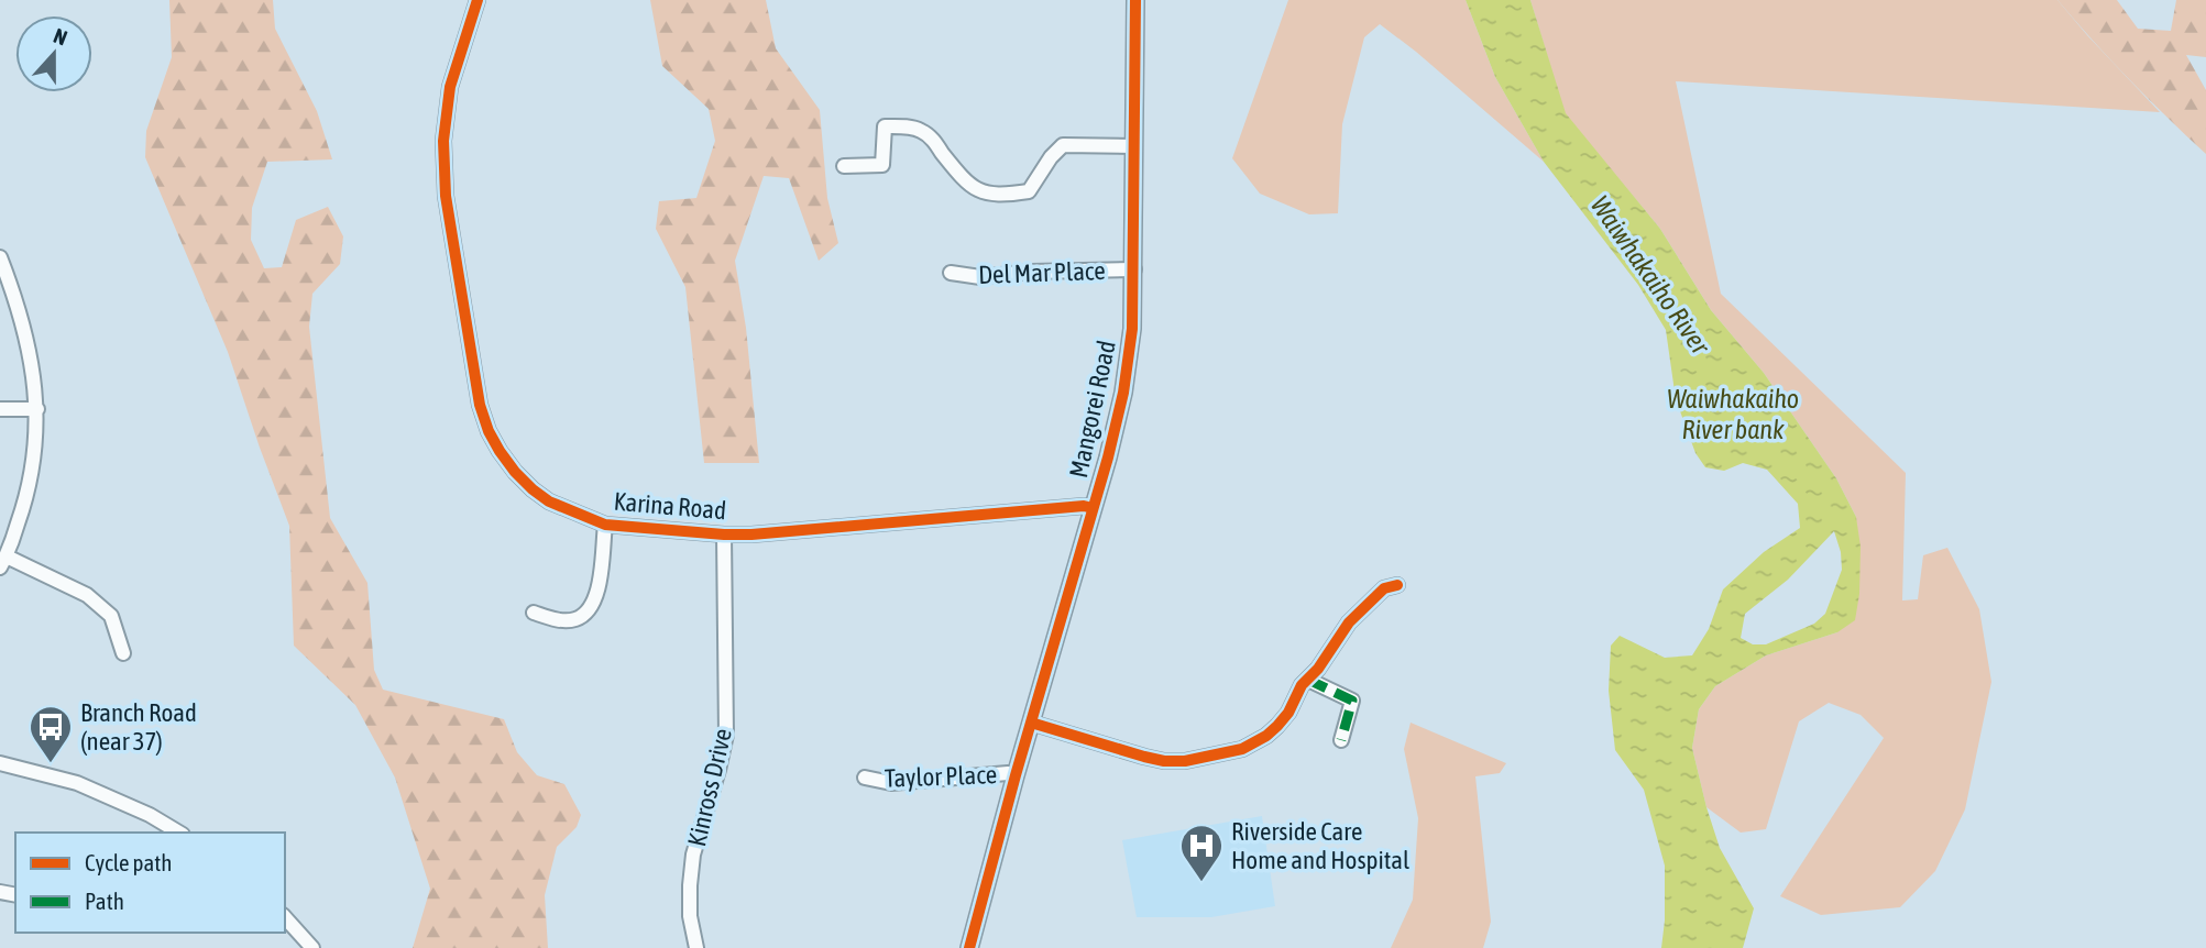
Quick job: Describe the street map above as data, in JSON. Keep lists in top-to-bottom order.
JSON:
{
  "streets": {
    "street": [
      "Del Mar Place",
      "Mangorei Road",
      "Karina Road",
      "Taylor Place",
      "Kinross Drive"
    ]
  },
  "crossings": [
    ["Del Mar Place", "Mangorei Road"],
    ["Mangorei Road", "Karina Road"],
    ["Mangorei Road", "Taylor Place"],
    ["Karina Road", "Kinross Drive"]
  ],
  "water": ["Waiwhakaiho River", "Waiwhakaiho River bank"],
  "places": {
    "bus stop": ["Branch Road (near 37)"],
    "hospital": ["Riverside Care Home and Hospital"]
  },
  "legend": ["Cycle path", "Path"],
  "north": "top"
}
